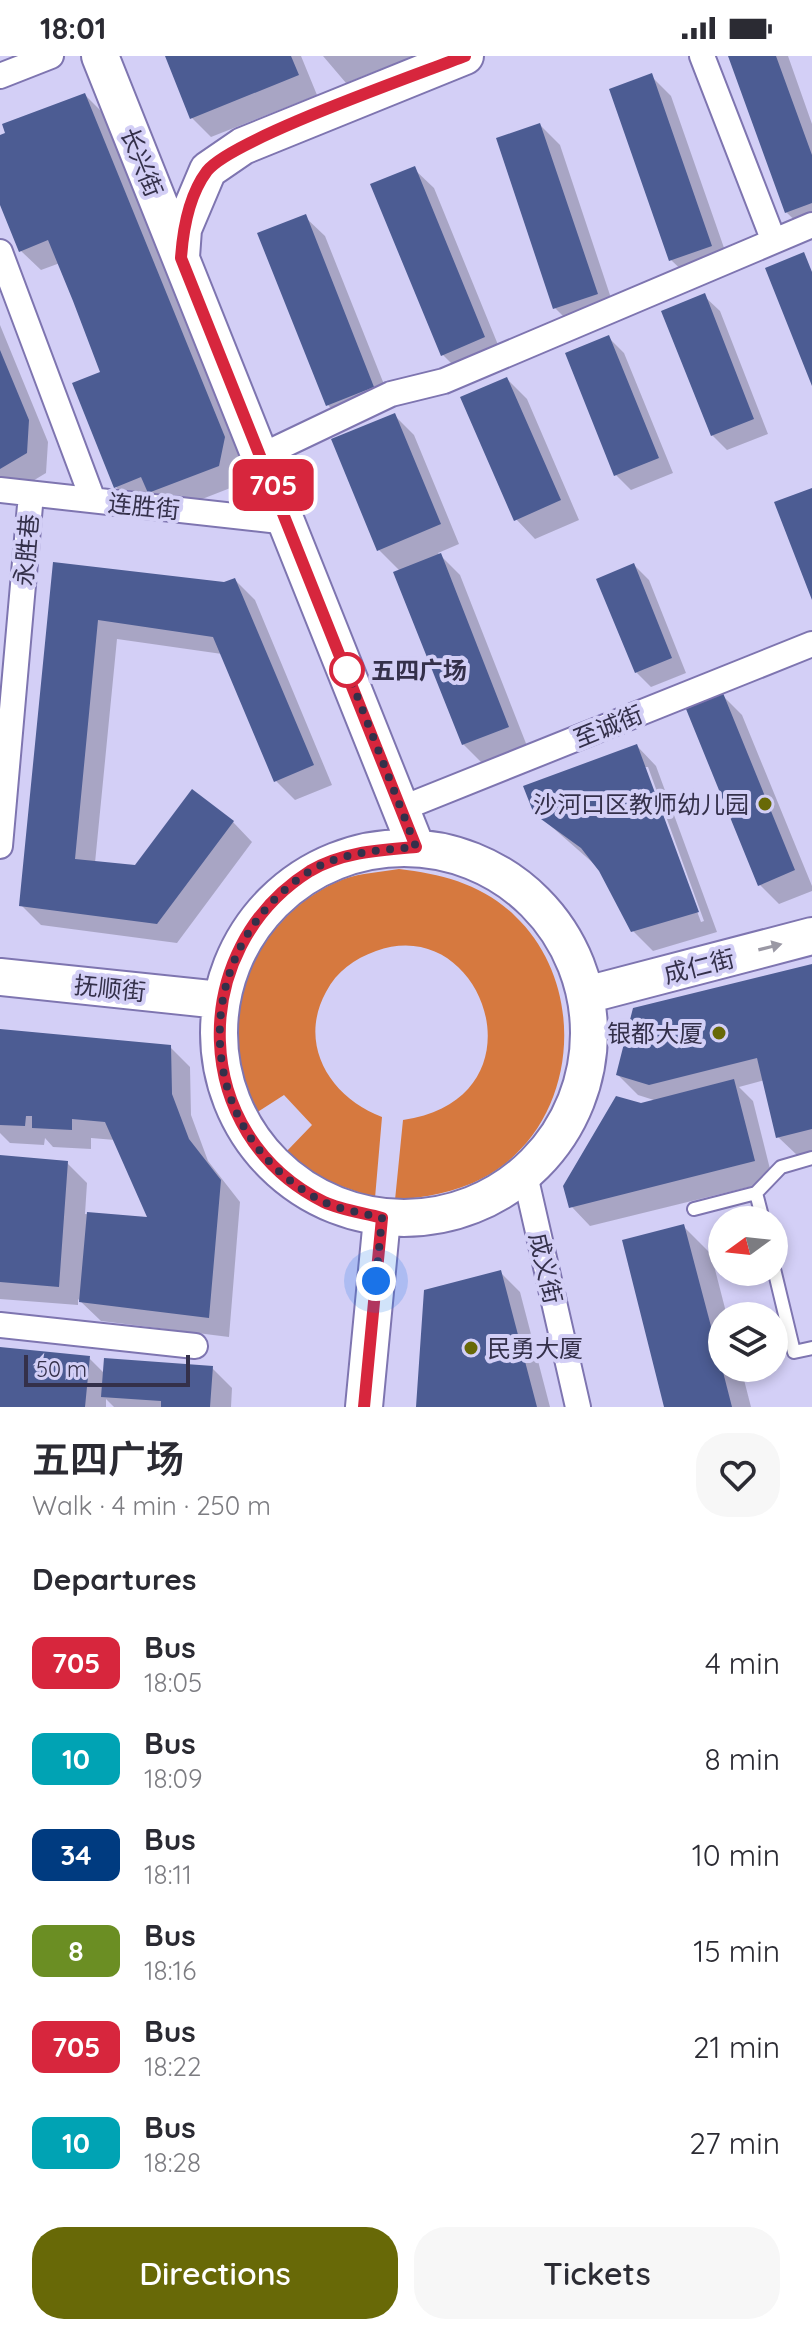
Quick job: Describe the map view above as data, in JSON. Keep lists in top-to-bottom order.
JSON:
{
  "streets": {
    "street": [
      "长兴街",
      "连胜街",
      "永胜巷",
      "至诚街",
      "成仁街",
      "抚顺街",
      "成义街"
    ]
  },
  "crossings": [
    ["长兴街", "连胜街"],
    ["长兴街", "至诚街"],
    ["连胜街", "永胜巷"]
  ],
  "one_way": ["成仁街"],
  "places": [
    "五四广场",
    "沙河口区教师幼儿园",
    "银都大厦",
    "民勇大厦"
  ],
  "lines": ["bus line 705"],
  "scale_bar": "50 m",
  "north": "left",
  "page": {
    "status": "18:01",
    "on_map": "705",
    "scale": "50 m",
    "heading": [
      ["五四广场", "Walk · 4 min · 250 m"],
      "Departures"
    ],
    "list": [
      {
        "mark": "705",
        "name": "Bus",
        "note": "18:05",
        "value": "4 min"
      },
      {
        "mark": "10",
        "name": "Bus",
        "note": "18:09",
        "value": "8 min"
      },
      {
        "mark": "34",
        "name": "Bus",
        "note": "18:11",
        "value": "10 min"
      },
      {
        "mark": "8",
        "name": "Bus",
        "note": "18:16",
        "value": "15 min"
      },
      {
        "mark": "705",
        "name": "Bus",
        "note": "18:22",
        "value": "21 min"
      },
      {
        "mark": "10",
        "name": "Bus",
        "note": "18:28",
        "value": "27 min"
      }
    ],
    "buttons": ["Directions", "Tickets"]
  }
}
